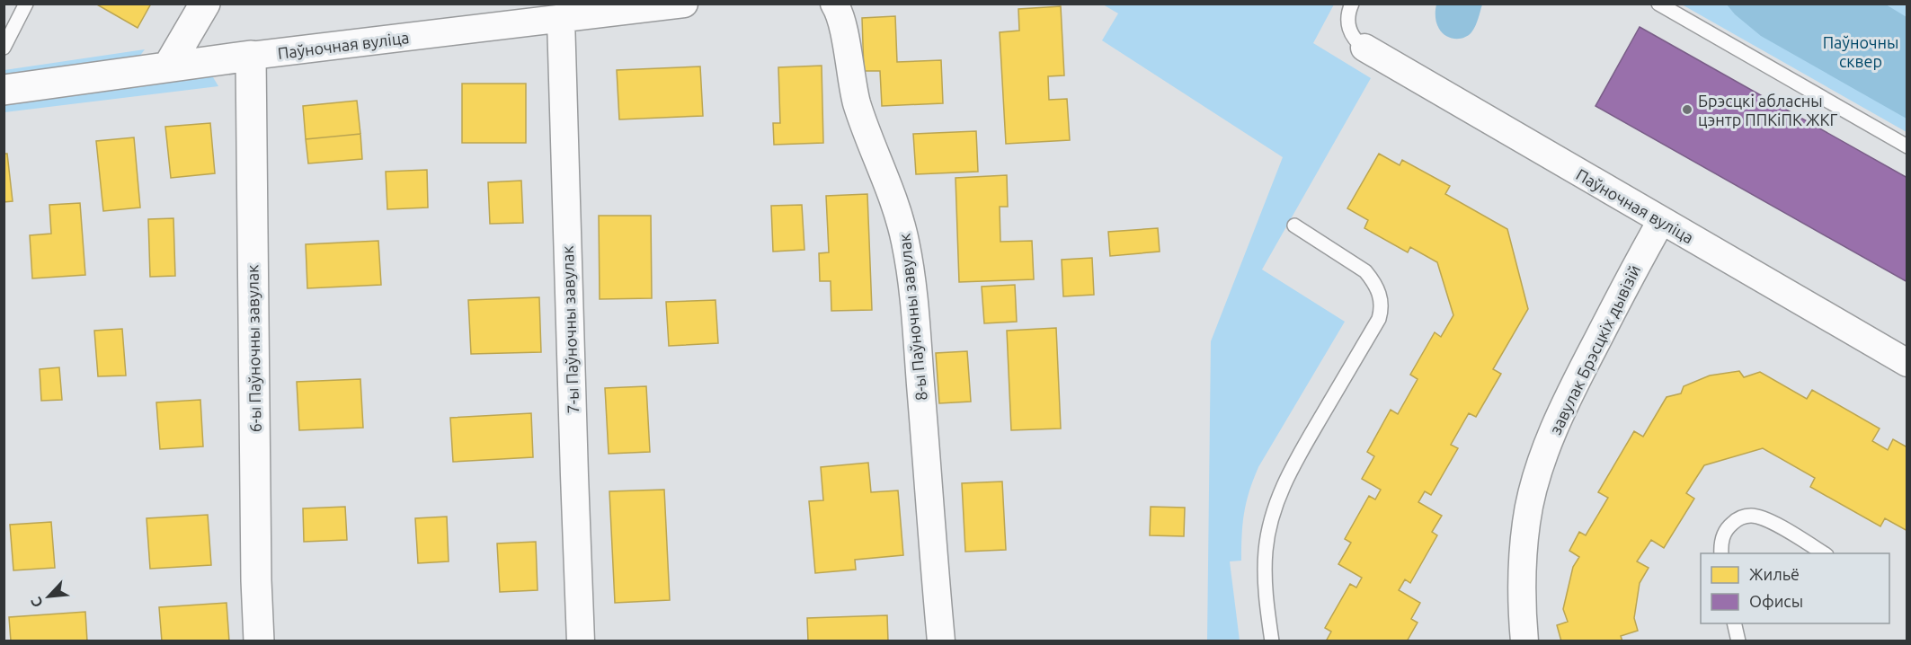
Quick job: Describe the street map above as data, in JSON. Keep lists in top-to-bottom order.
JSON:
{
  "streets": {
    "street": [
      "Паўночная вуліца",
      "8-ы Паўночны завулак",
      "7-ы Паўночны завулак",
      "6-ы Паўночны завулак",
      "завулак Брэсцкіх дывізій"
    ]
  },
  "crossings": [
    ["Паўночная вуліца", "7-ы Паўночны завулак"],
    ["Паўночная вуліца", "6-ы Паўночны завулак"],
    ["Паўночная вуліца", "завулак Брэсцкіх дывізій"]
  ],
  "parks": ["Паўночны сквер"],
  "places": ["Брэсцкі абласны цэнтр ППКіПК ЖКГ"],
  "legend": ["Жильё", "Офисы"],
  "north": "bottom left"
}
